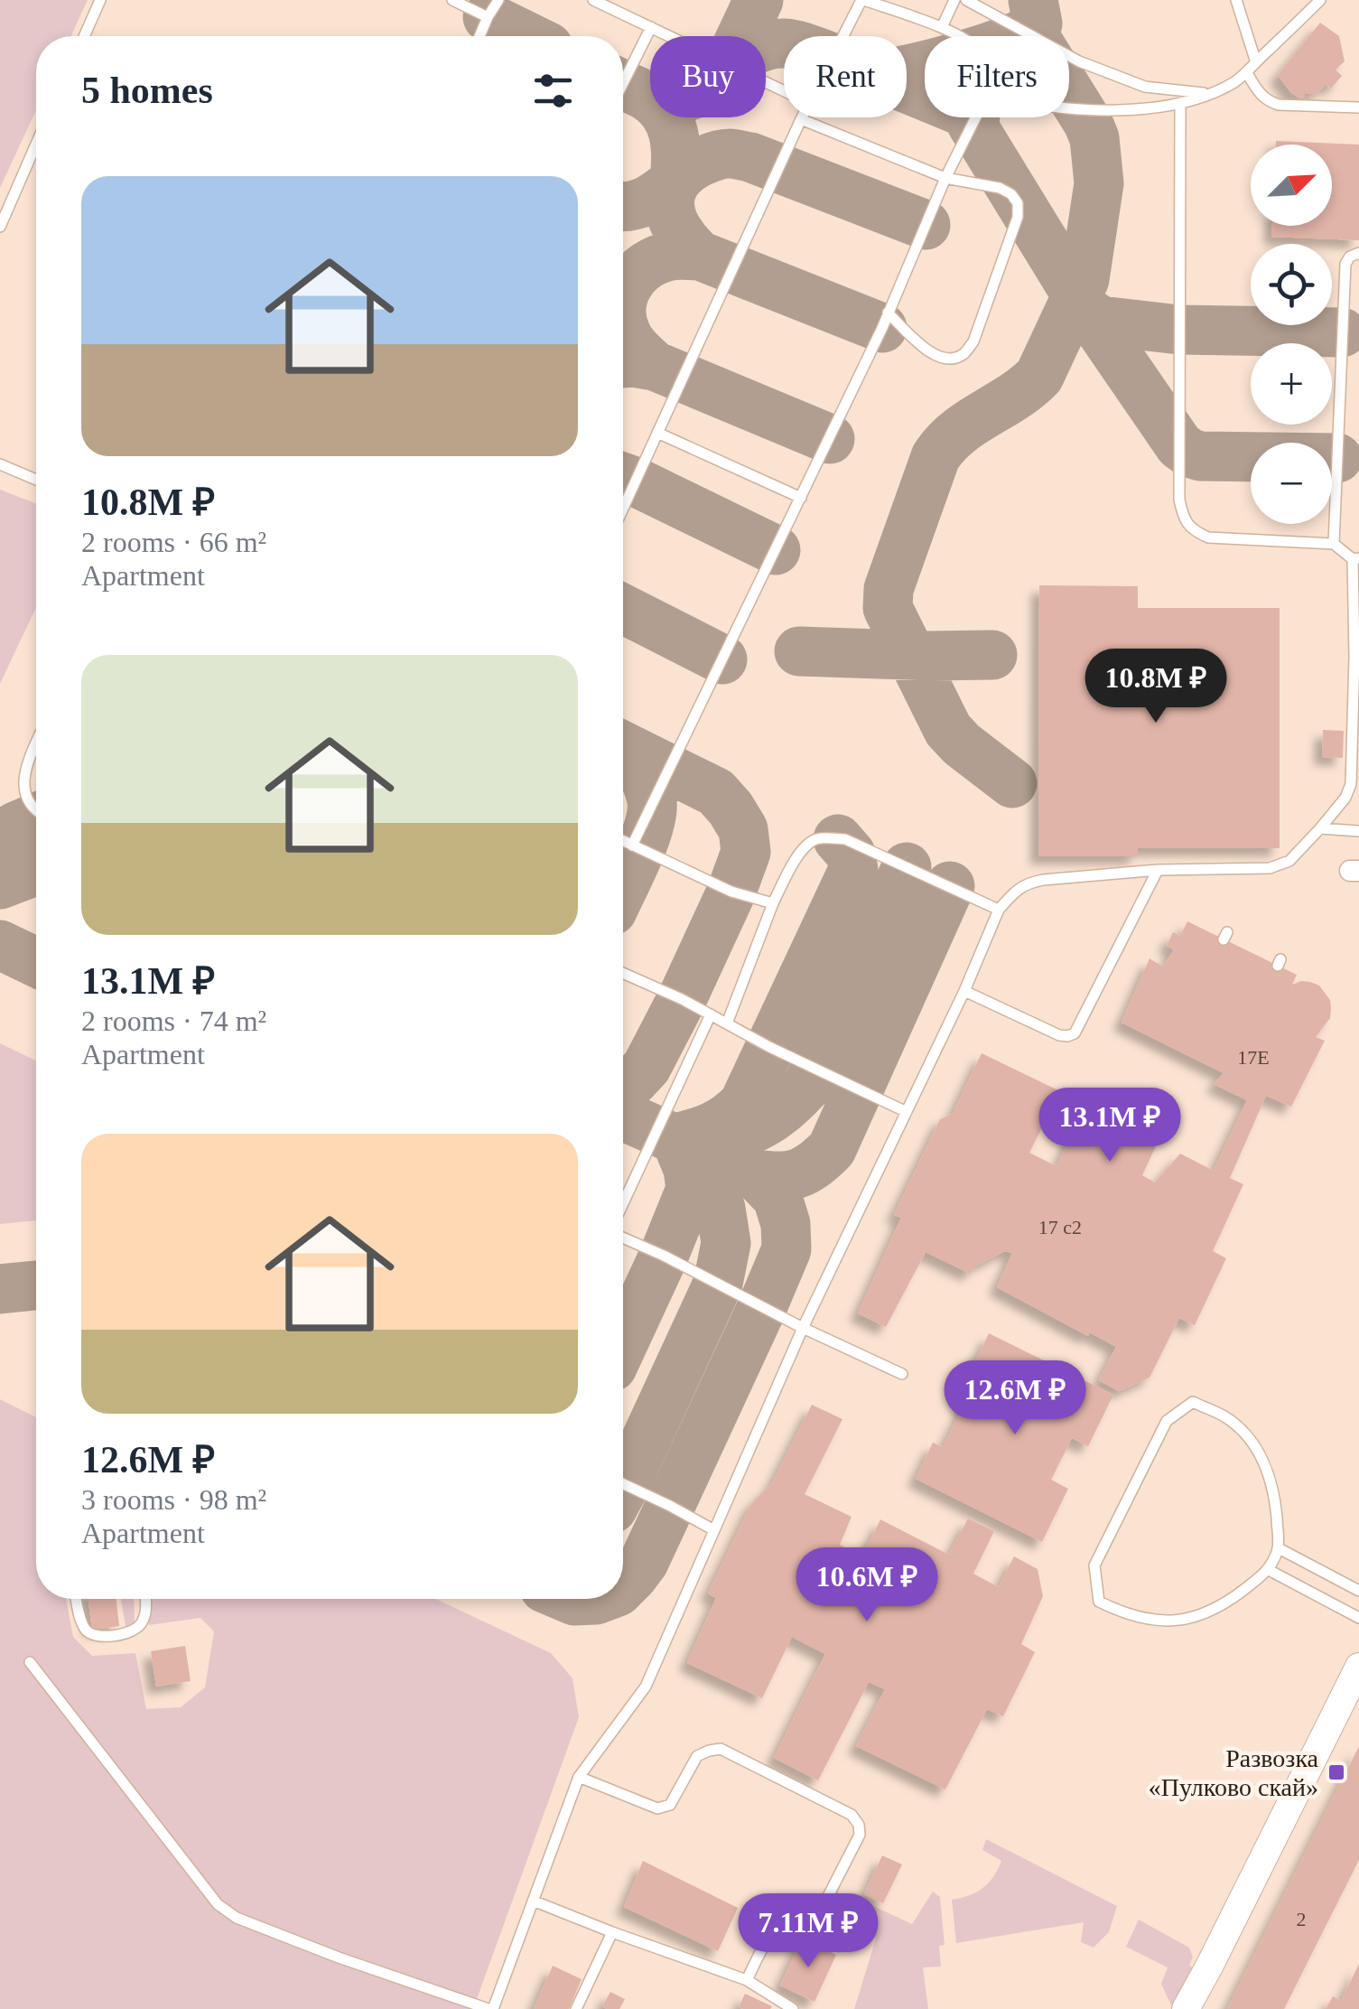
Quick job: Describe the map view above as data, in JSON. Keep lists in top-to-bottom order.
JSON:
{
  "places": {
    "transit": ["Развозка «Пулково скай»"]
  },
  "house_numbers": ["17Е", "17 с2", "2"],
  "north": "top right",
  "page": {
    "chip": ["Buy", "Rent", "Filters"],
    "heading": "5 homes",
    "map_buttons": ["+", "−"],
    "list": [
      {
        "name": "10.8M ₽",
        "note": "2 rooms · 66 m² · Apartment"
      },
      {
        "name": "13.1M ₽",
        "note": "2 rooms · 74 m² · Apartment"
      },
      {
        "name": "12.6M ₽",
        "note": "3 rooms · 98 m² · Apartment"
      }
    ],
    "price": [
      "10.8M ₽",
      "13.1M ₽",
      "12.6M ₽",
      "10.6M ₽",
      "7.11M ₽"
    ]
  }
}
